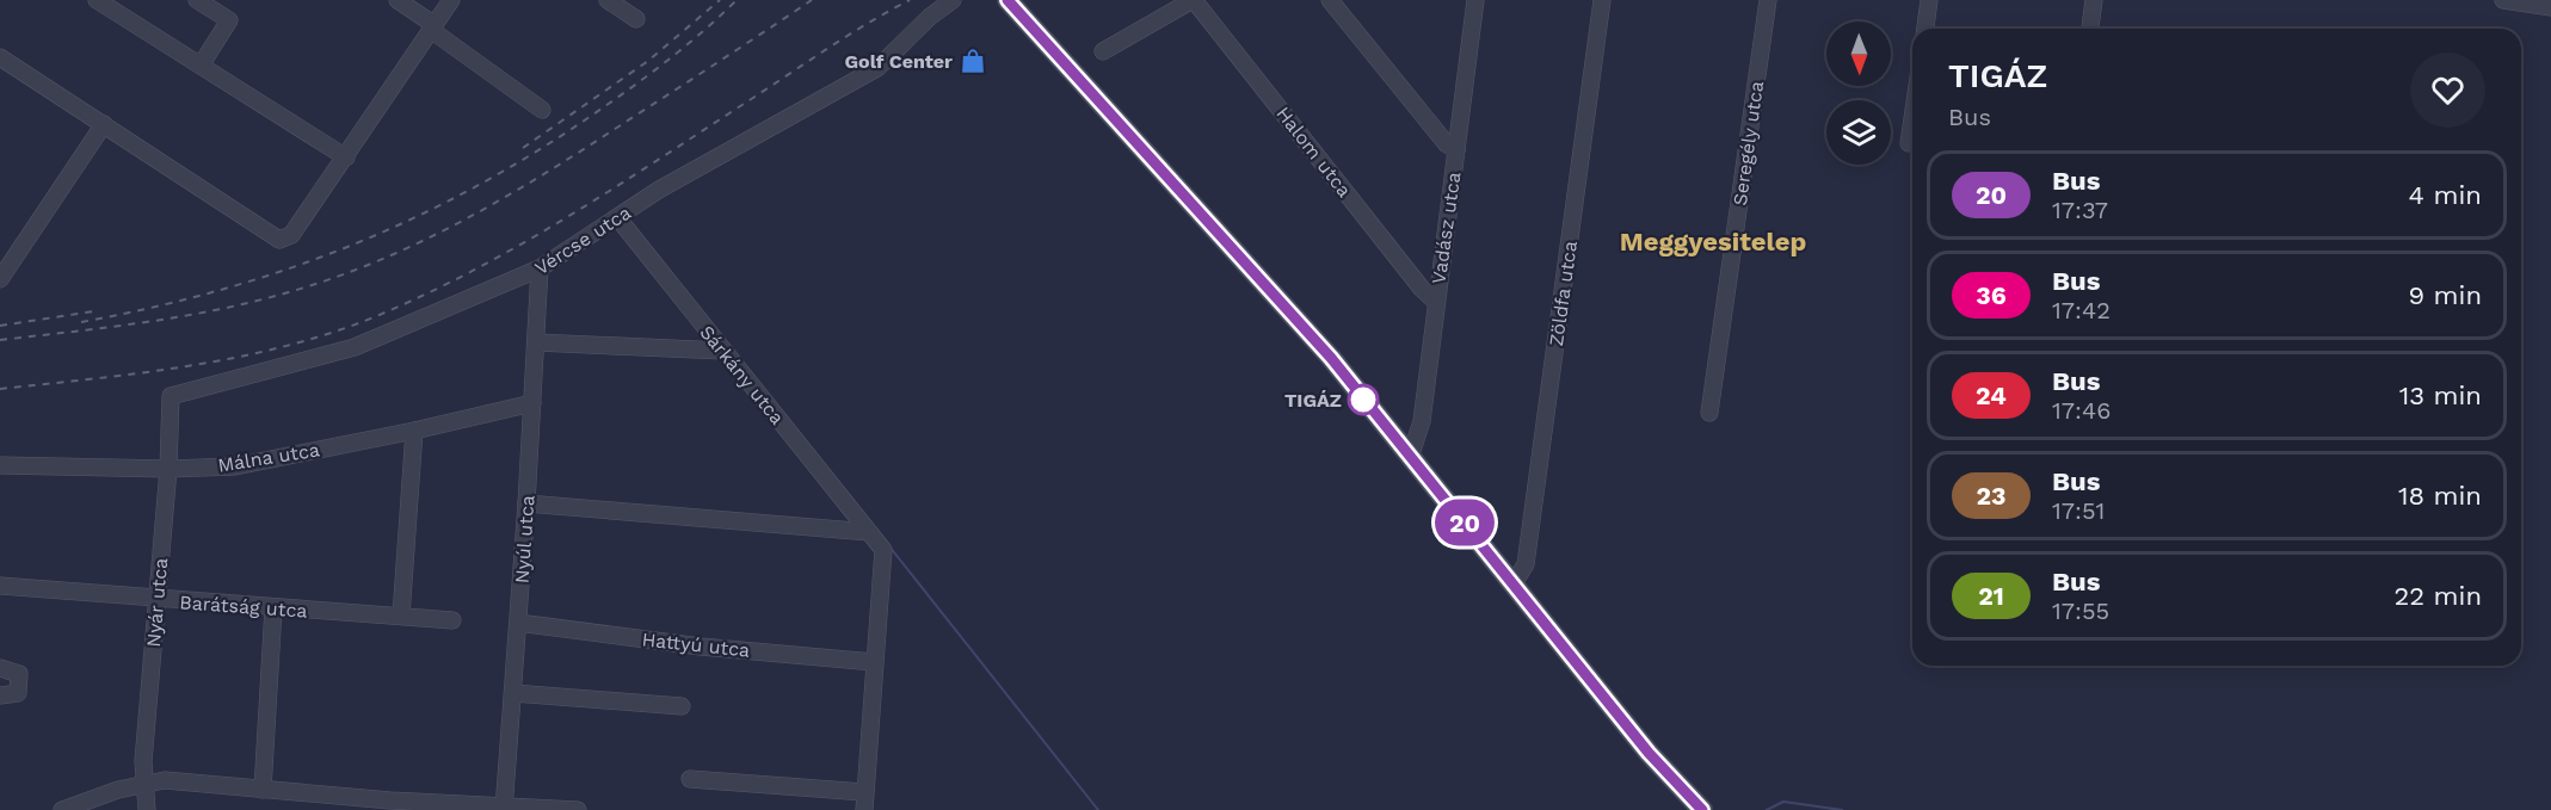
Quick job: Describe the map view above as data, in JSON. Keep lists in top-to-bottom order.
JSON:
{
  "streets": {
    "street": [
      "Seregély utca",
      "Halom utca",
      "Vadász utca",
      "Vércse utca",
      "Zöldfa utca",
      "Sárkány utca",
      "Málna utca",
      "Nyúl utca",
      "Nyár utca",
      "Barátság utca",
      "Hattyú utca"
    ]
  },
  "crossings": [
    ["Halom utca", "Vadász utca"],
    ["Vércse utca", "Sárkány utca"],
    ["Vércse utca", "Nyúl utca"],
    ["Vércse utca", "Nyár utca"],
    ["Sárkány utca", "Hattyú utca"],
    ["Málna utca", "Nyúl utca"],
    ["Málna utca", "Nyár utca"],
    ["Nyúl utca", "Hattyú utca"],
    ["Nyár utca", "Barátság utca"]
  ],
  "districts": ["Meggyesitelep"],
  "places": {
    "shop": ["Golf Center"],
    "other": ["TIGÁZ"]
  },
  "lines": ["bus line 20"],
  "north": "bottom",
  "page": {
    "on_map": "20",
    "heading": ["TIGÁZ", "Bus"],
    "list": [
      {
        "mark": "20",
        "name": "Bus",
        "note": "17:37",
        "value": "4 min"
      },
      {
        "mark": "36",
        "name": "Bus",
        "note": "17:42",
        "value": "9 min"
      },
      {
        "mark": "24",
        "name": "Bus",
        "note": "17:46",
        "value": "13 min"
      },
      {
        "mark": "23",
        "name": "Bus",
        "note": "17:51",
        "value": "18 min"
      },
      {
        "mark": "21",
        "name": "Bus",
        "note": "17:55",
        "value": "22 min"
      }
    ]
  }
}
